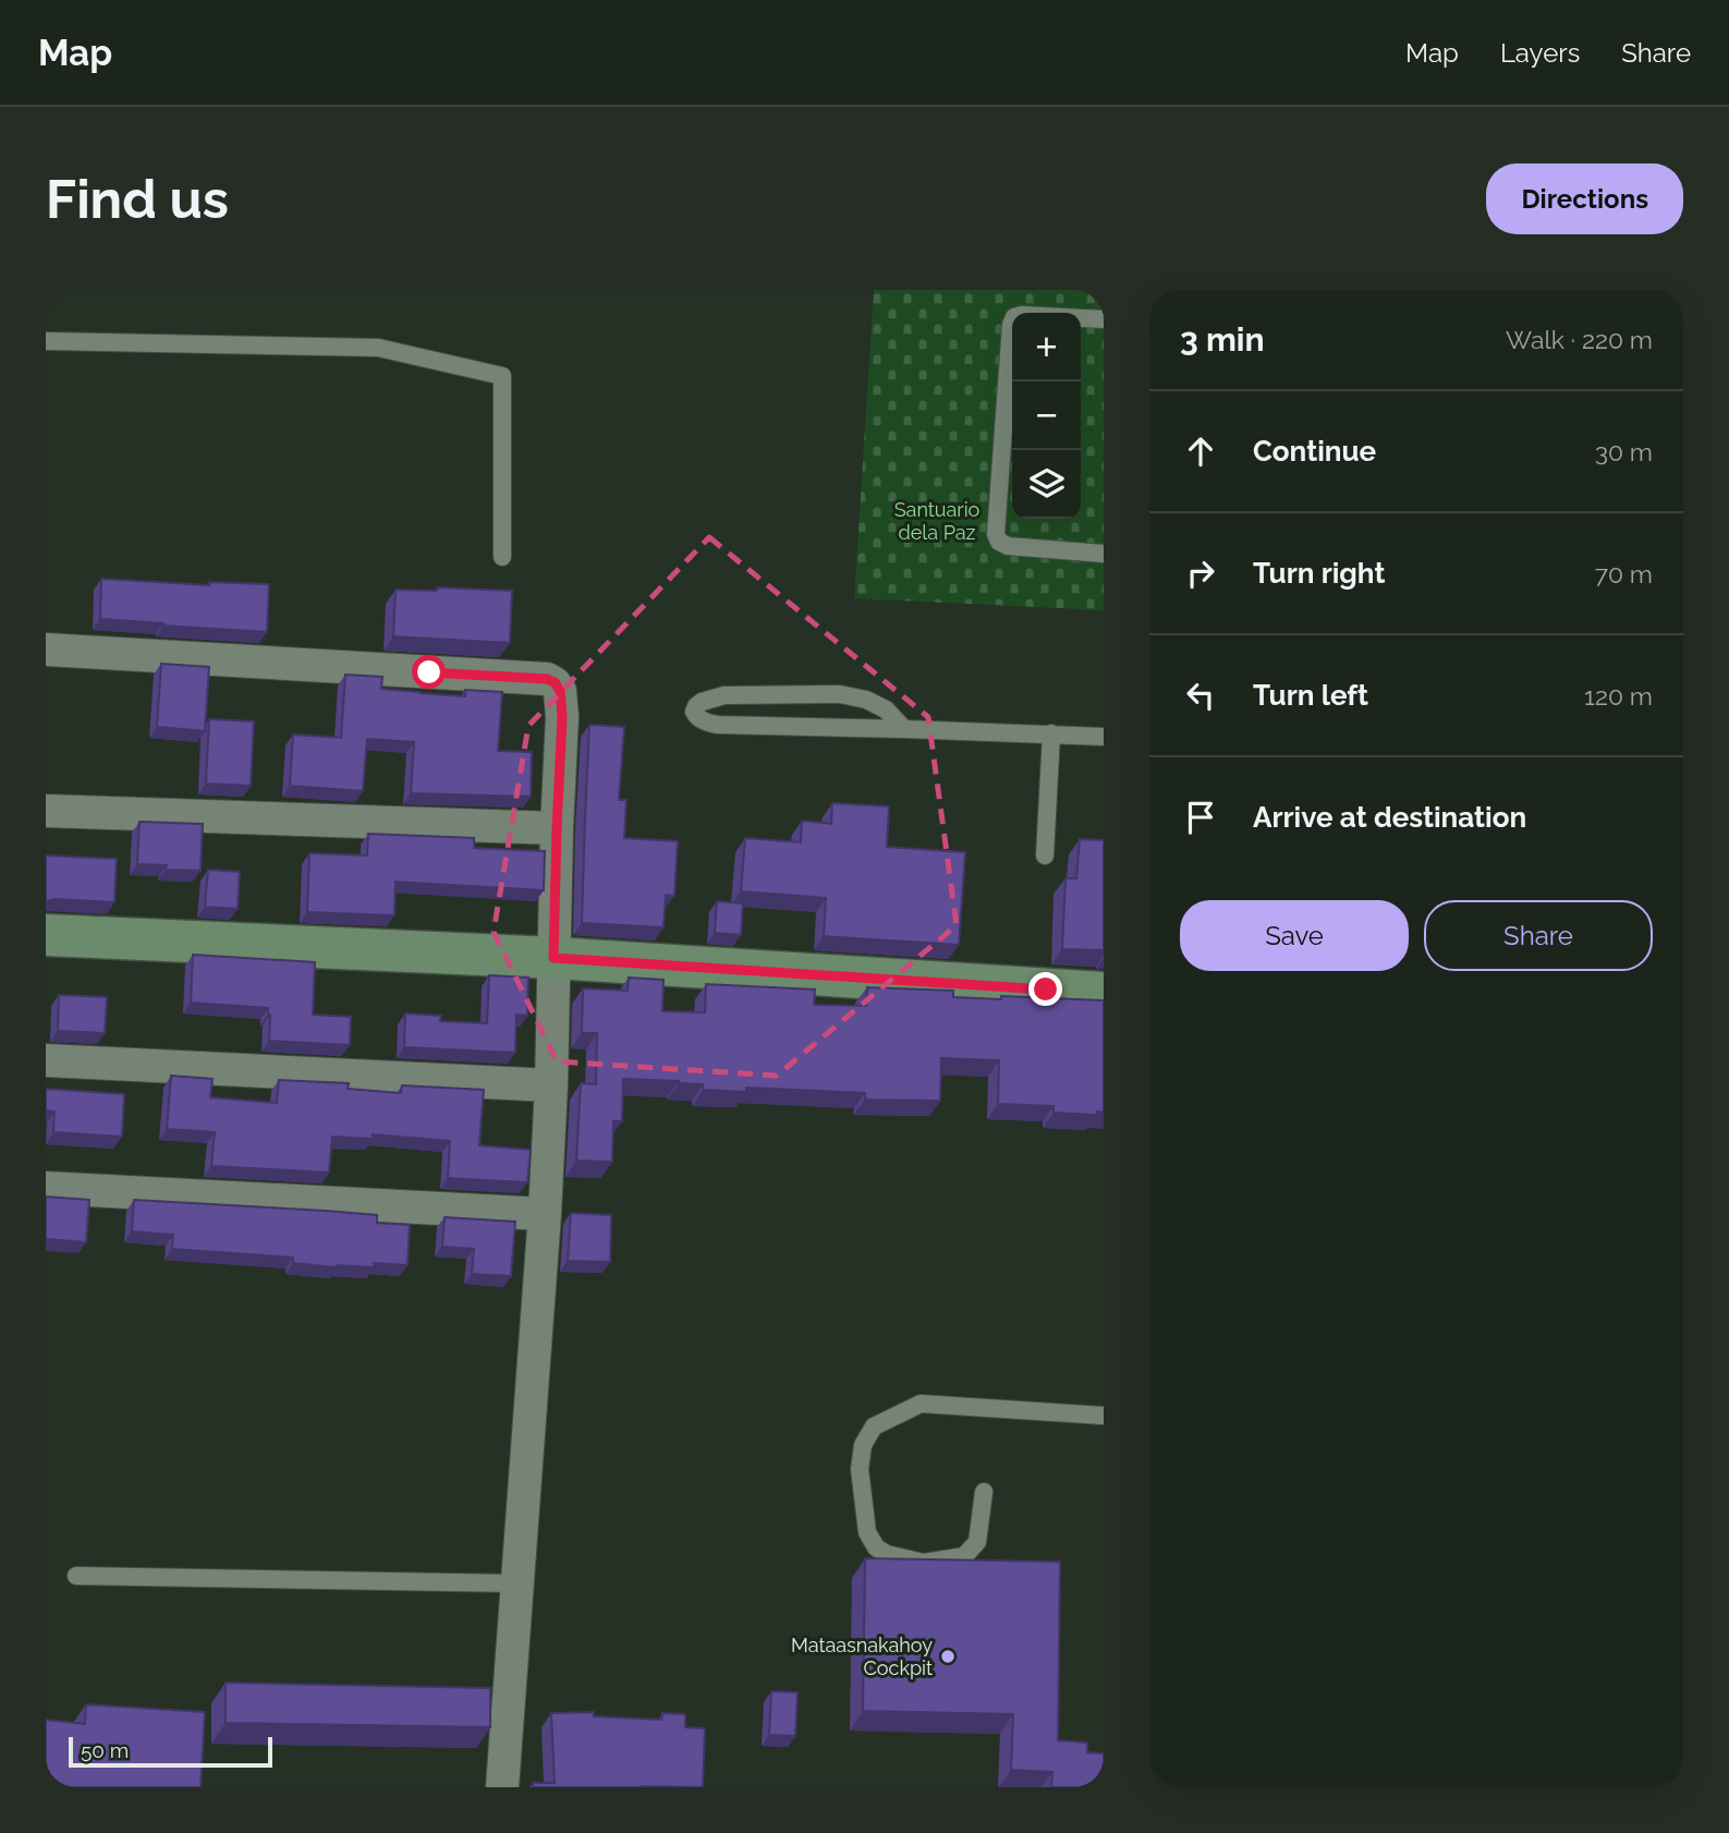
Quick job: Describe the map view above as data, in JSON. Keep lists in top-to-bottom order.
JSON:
{
  "parks": ["Santuario dela Paz"],
  "places": ["Mataasnakahoy Cockpit"],
  "scale_bar": "50 m",
  "page": {
    "header": "Map",
    "nav": ["Map", "Layers", "Share"],
    "buttons": [
      "Directions",
      ["Save", "Share"]
    ],
    "title": "Find us",
    "heading": ["3 min", "Walk · 220 m"],
    "map_buttons": ["+", "−"],
    "list": [
      ["Continue", "30 m"],
      ["Turn right", "70 m"],
      ["Turn left", "120 m"],
      "Arrive at destination"
    ],
    "scale": "50 m"
  }
}
